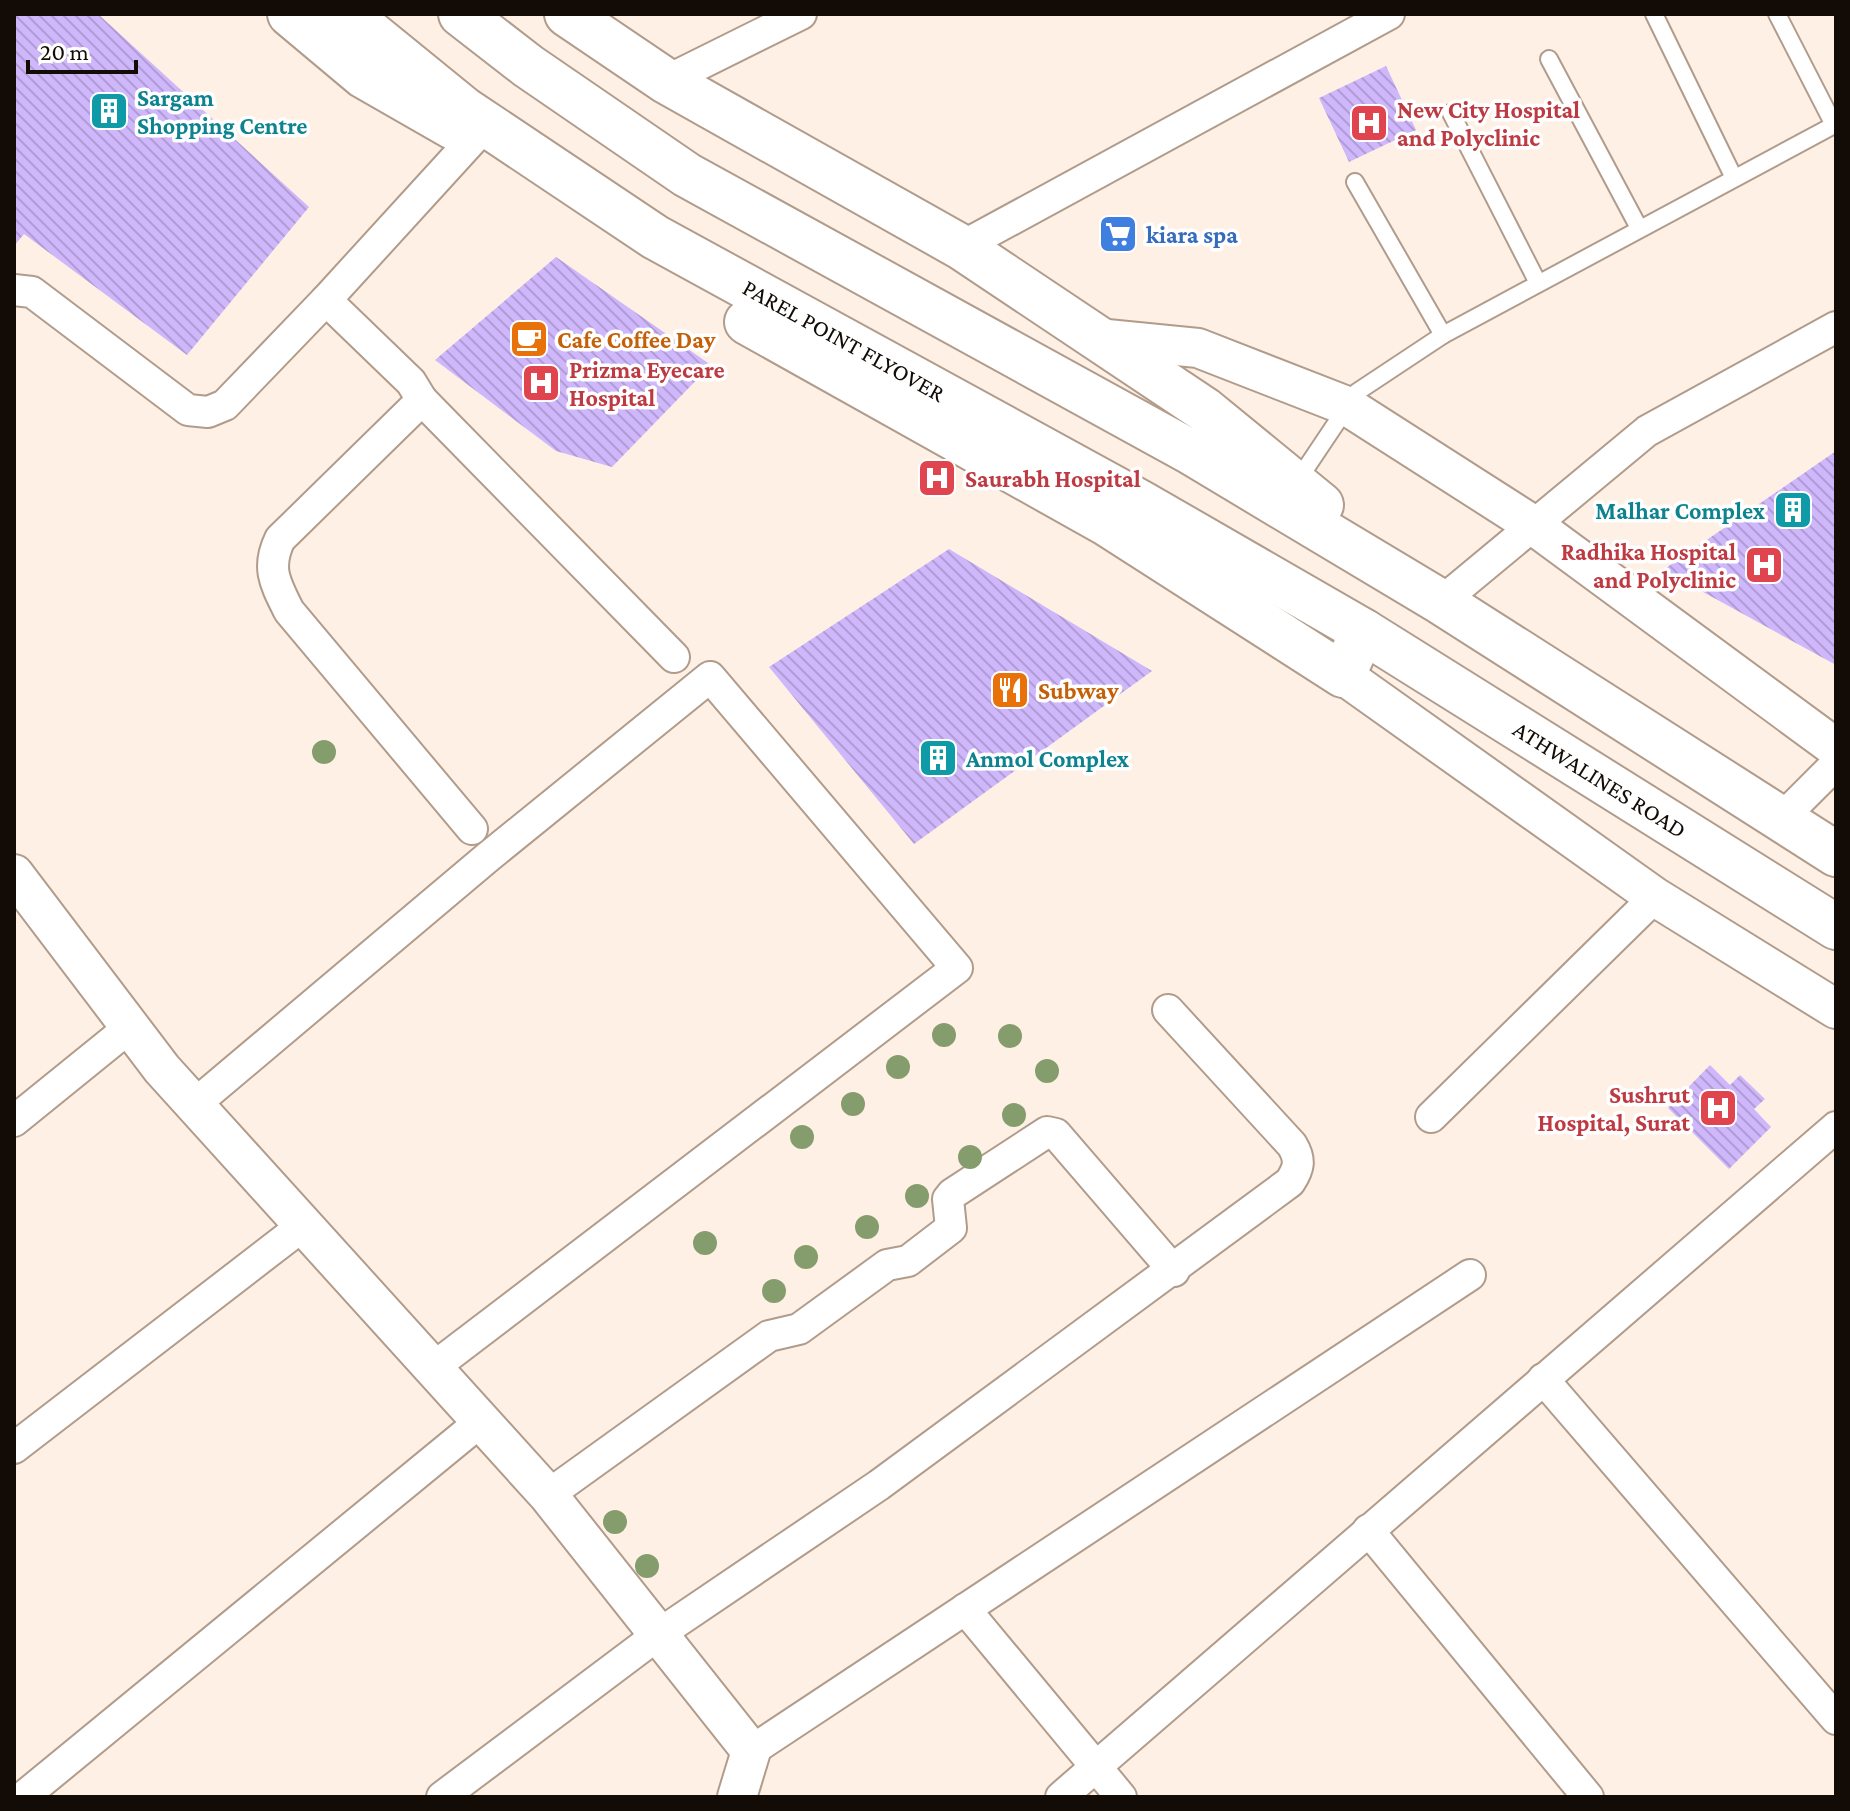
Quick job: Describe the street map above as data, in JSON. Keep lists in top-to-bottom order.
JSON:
{
  "streets": {
    "main road": ["PAREL POINT FLYOVER", "ATHWALINES ROAD"]
  },
  "crossings": [
    ["PAREL POINT FLYOVER", "ATHWALINES ROAD"]
  ],
  "places": {
    "building": ["Sargam Shopping Centre", "Malhar Complex", "Anmol Complex"],
    "hospital": [
      "New City Hospital and Polyclinic",
      "Prizma Eyecare Hospital",
      "Saurabh Hospital",
      "Radhika Hospital and Polyclinic",
      "Sushrut Hospital, Surat"
    ],
    "supermarket": ["kiara spa"],
    "cafe": ["Cafe Coffee Day"],
    "restaurant": ["Subway"]
  },
  "scale_bar": "20 m"
}
